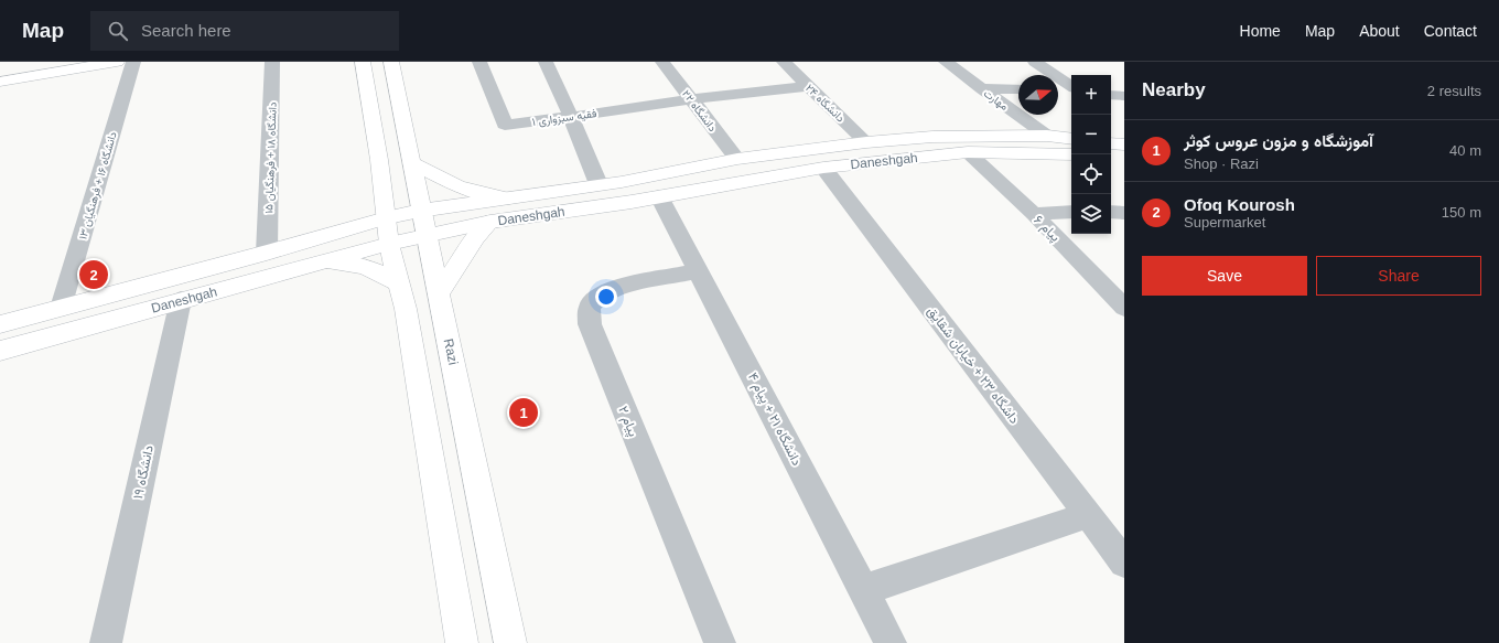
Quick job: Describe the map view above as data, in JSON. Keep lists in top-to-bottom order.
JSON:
{
  "streets": {
    "main road": ["Daneshgah", "Razi"],
    "street": [
      "مهارت",
      "دانشگاه ۲۴",
      "دانشگاه ۲۲",
      "فقیه سبزواری ۱",
      "دانشگاه ۱۸ + فرهنگیان ۱۵",
      "دانشگاه ۱۶ + فرهنگیان ۱۳",
      "پیام ۶",
      "داشگاه ۲۳ + خیابان شقایق",
      "دانشگاه ۲۱ + پیام ۴",
      "پیام ۲",
      "دانشگاه ۱۹"
    ]
  },
  "crossings": [
    ["مهارت", "Daneshgah"],
    ["دانشگاه ۲۴", "فقیه سبزواری ۱"],
    ["دانشگاه ۲۴", "Daneshgah"],
    ["دانشگاه ۲۲", "فقیه سبزواری ۱"],
    ["دانشگاه ۲۲", "Daneshgah"],
    ["دانشگاه ۱۸ + فرهنگیان ۱۵", "Daneshgah"],
    ["Daneshgah", "دانشگاه ۱۶ + فرهنگیان ۱۳"],
    ["Daneshgah", "پیام ۶"],
    ["Daneshgah", "Razi"],
    ["Daneshgah", "داشگاه ۲۳ + خیابان شقایق"],
    ["Daneshgah", "دانشگاه ۲۱ + پیام ۴"],
    ["Daneshgah", "دانشگاه ۱۹"],
    ["دانشگاه ۲۱ + پیام ۴", "پیام ۲"]
  ],
  "north": "right",
  "page": {
    "header": "Map",
    "search": "Search here",
    "nav": [
      "Home",
      "Map",
      "About",
      "Contact"
    ],
    "heading": ["Nearby", "2 results"],
    "map_buttons": ["+", "−"],
    "list": [
      {
        "mark": "1",
        "name": "آموزشگاه و مزون عروس کوثر",
        "note": "Shop · Razi",
        "value": "40 m"
      },
      {
        "mark": "2",
        "name": "Ofoq Kourosh",
        "note": "Supermarket",
        "value": "150 m"
      }
    ],
    "buttons": ["Save", "Share"],
    "pins": ["2", "1"]
  }
}
